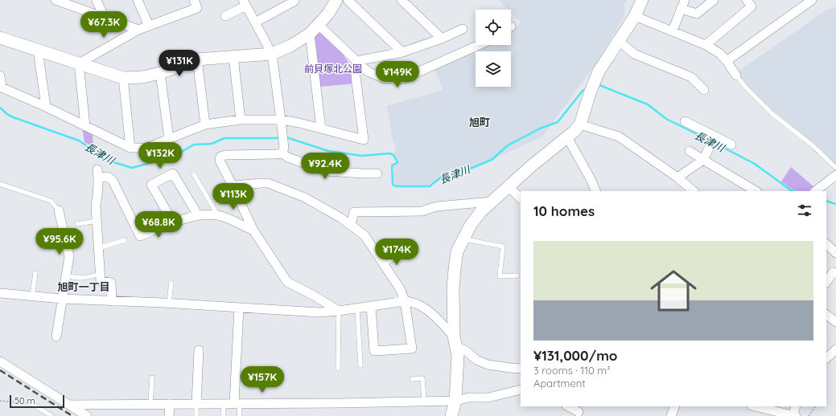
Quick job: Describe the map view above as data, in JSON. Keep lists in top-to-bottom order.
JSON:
{
  "districts": ["旭町", "旭町一丁目"],
  "water": ["長津川"],
  "parks": ["前貝塚北公園"],
  "scale_bar": "50 m",
  "page": {
    "price": [
      "¥67.3K",
      "¥131K",
      "¥149K",
      "¥132K",
      "¥92.4K",
      "¥113K",
      "¥68.8K",
      "¥95.6K",
      "¥174K",
      "¥157K"
    ],
    "heading": "10 homes",
    "list": [
      {
        "name": "¥131,000/mo",
        "note": "3 rooms · 110 m² · Apartment"
      }
    ],
    "scale": "50 m"
  }
}
